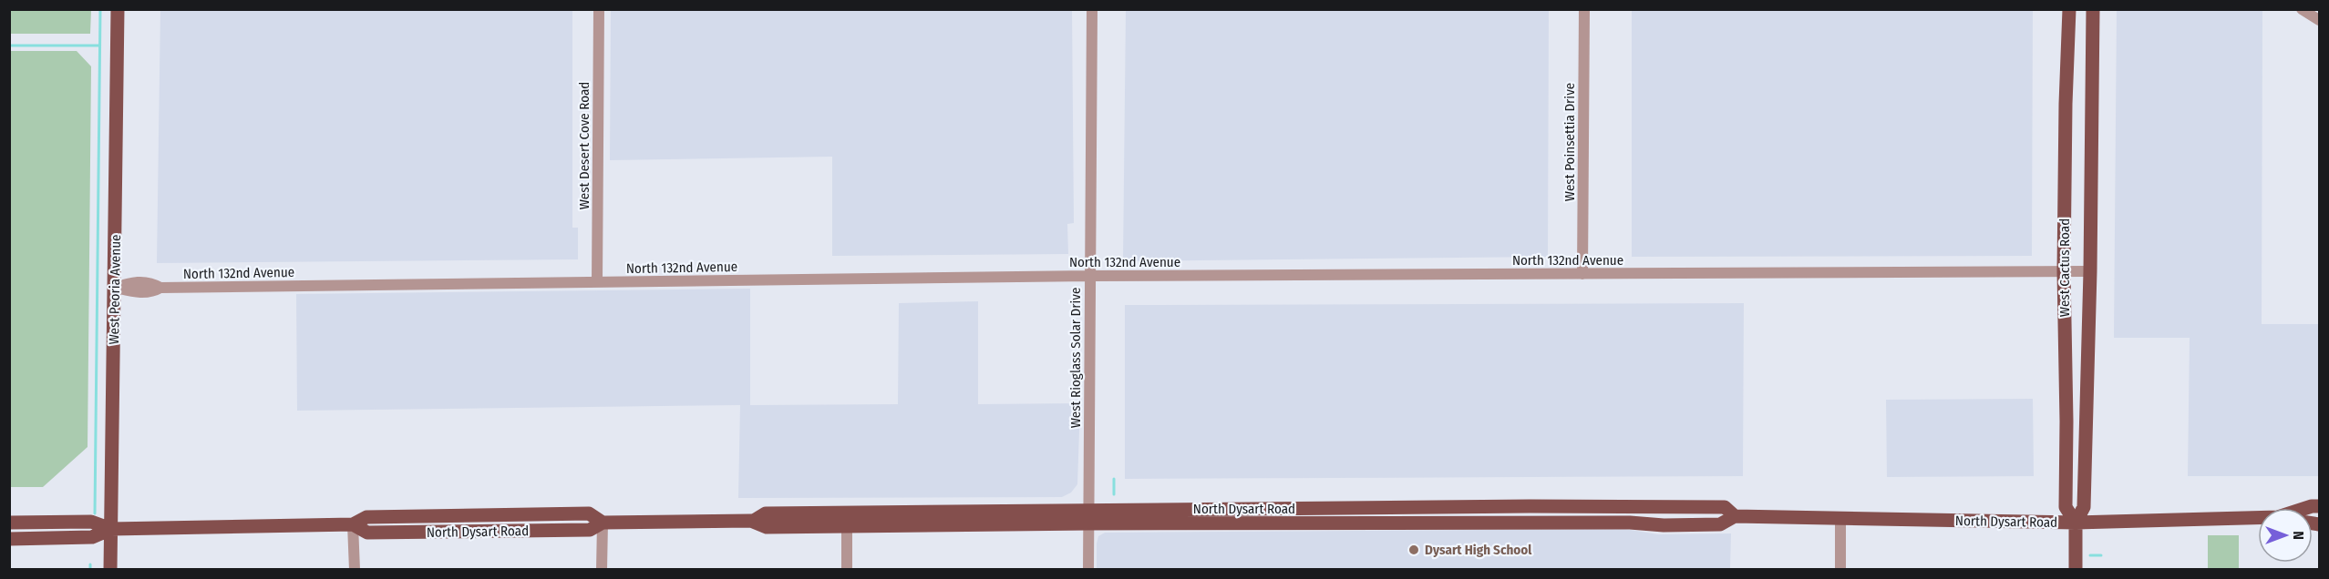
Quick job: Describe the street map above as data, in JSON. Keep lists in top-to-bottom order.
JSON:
{
  "streets": {
    "main road": ["West Cactus Road", "West Peoria Avenue", "North Dysart Road"],
    "street": [
      "West Poinsettia Drive",
      "West Desert Cove Road",
      "North 132nd Avenue",
      "West Rioglass Solar Drive"
    ]
  },
  "crossings": [
    ["West Poinsettia Drive", "North 132nd Avenue"],
    ["West Desert Cove Road", "North 132nd Avenue"],
    ["North 132nd Avenue", "West Cactus Road"],
    ["North 132nd Avenue", "West Peoria Avenue"],
    ["North 132nd Avenue", "West Rioglass Solar Drive"],
    ["West Cactus Road", "North Dysart Road"],
    ["West Peoria Avenue", "North Dysart Road"],
    ["West Rioglass Solar Drive", "North Dysart Road"]
  ],
  "places": ["Dysart High School"],
  "north": "right"
}
